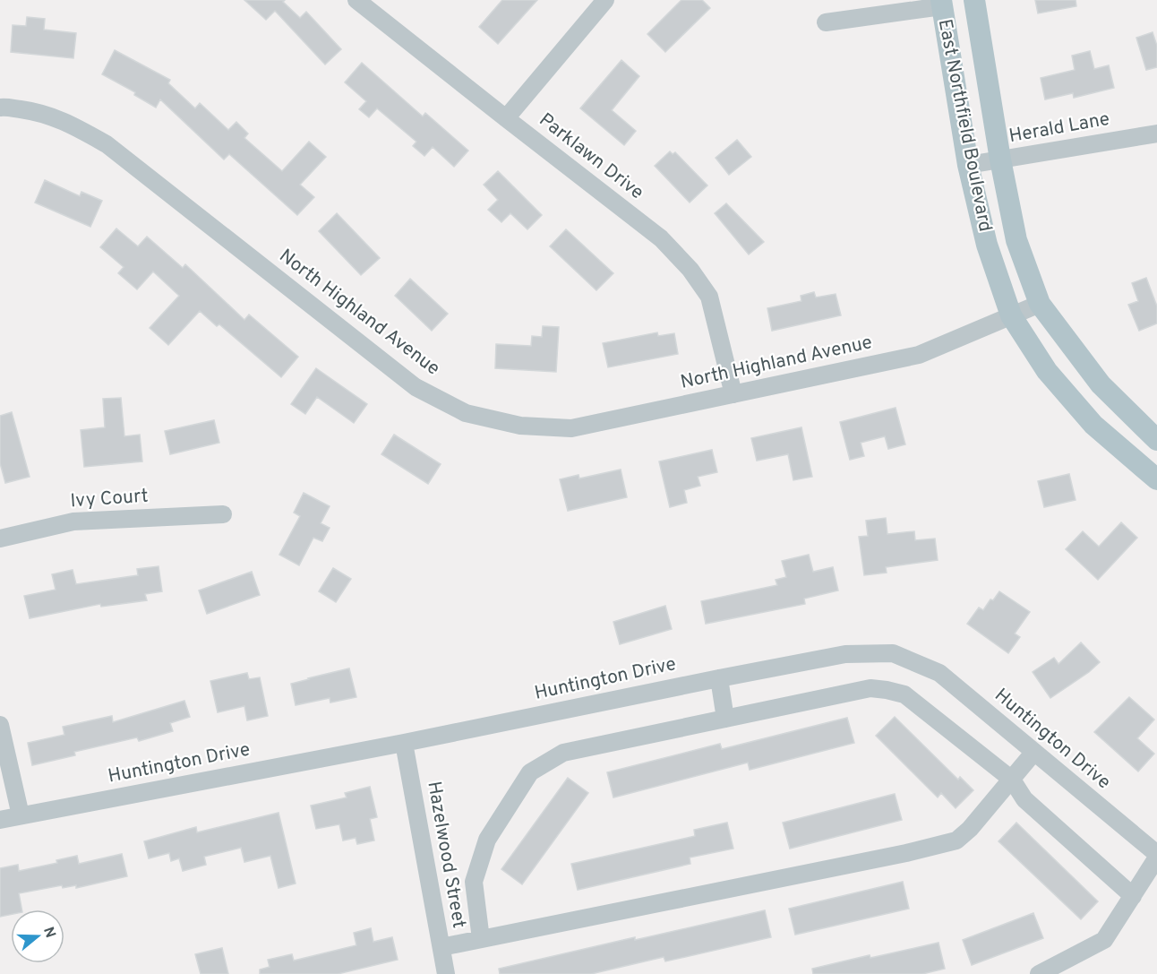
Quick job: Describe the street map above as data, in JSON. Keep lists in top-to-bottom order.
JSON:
{
  "streets": {
    "main road": ["East Northfield Boulevard"],
    "street": [
      "Herald Lane",
      "Parklawn Drive",
      "North Highland Avenue",
      "Ivy Court",
      "Huntington Drive",
      "Hazelwood Street"
    ]
  },
  "crossings": [
    ["East Northfield Boulevard", "Herald Lane"],
    ["East Northfield Boulevard", "North Highland Avenue"],
    ["Parklawn Drive", "North Highland Avenue"],
    ["Huntington Drive", "Hazelwood Street"]
  ],
  "north": "right"
}
